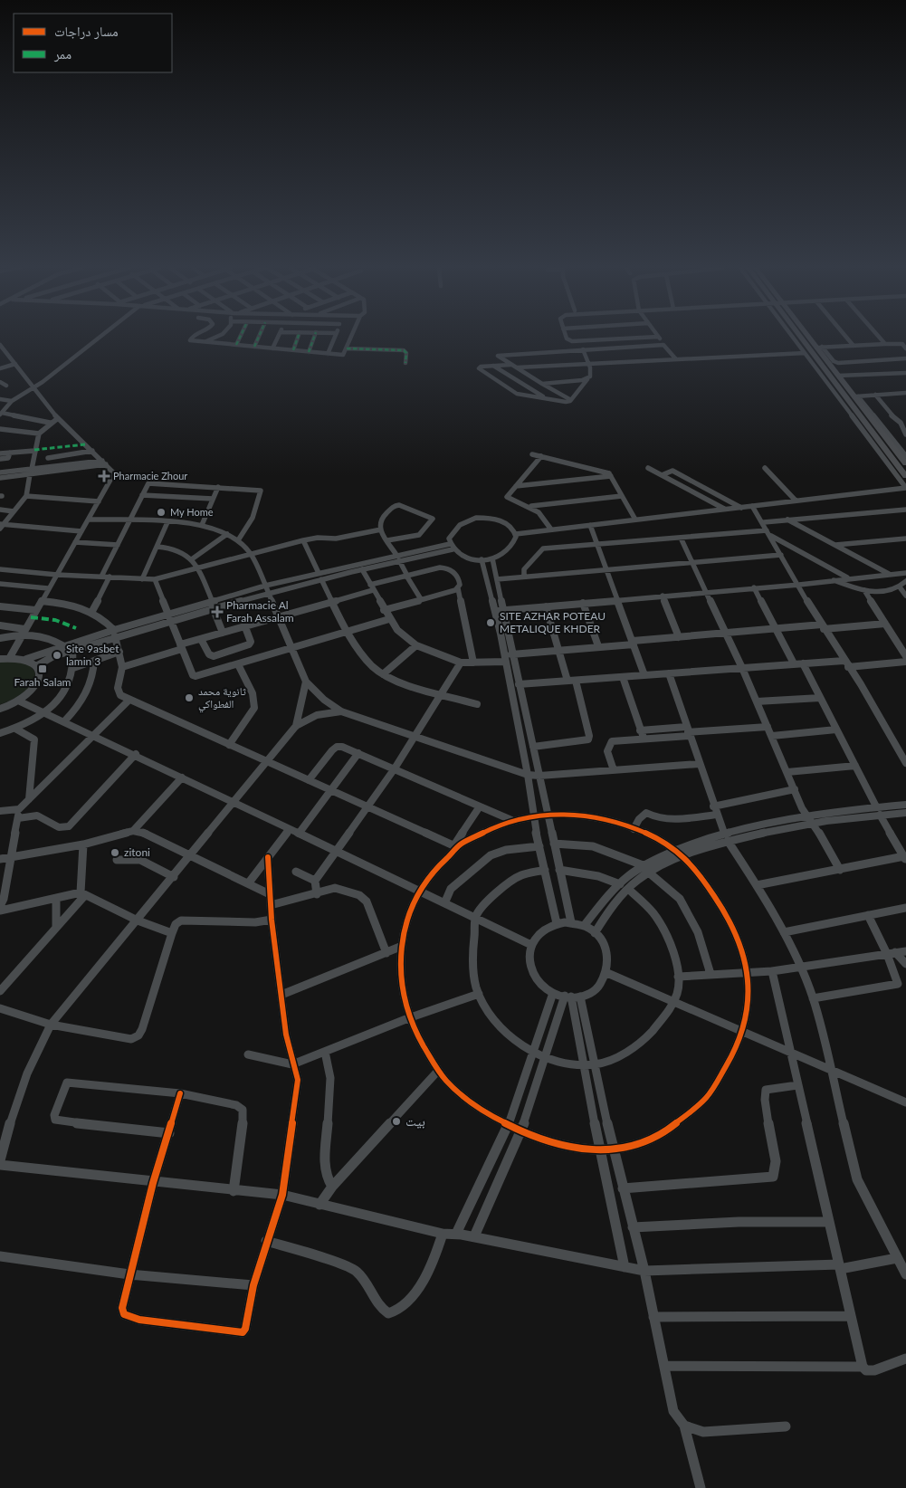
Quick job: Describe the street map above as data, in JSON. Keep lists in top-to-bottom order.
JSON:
{
  "places": {
    "health": ["Pharmacie Zhour", "Pharmacie Al Farah Assalam"],
    "other": [
      "My Home",
      "SITE AZHAR POTEAU METALIQUE KHDER",
      "Site 9asbet lamin 3",
      "ثانوية محمد الفطواكي",
      "zitoni",
      "بيت"
    ],
    "transit": ["Farah Salam"]
  },
  "legend": ["مسار دراجات", "ممر"]
}
